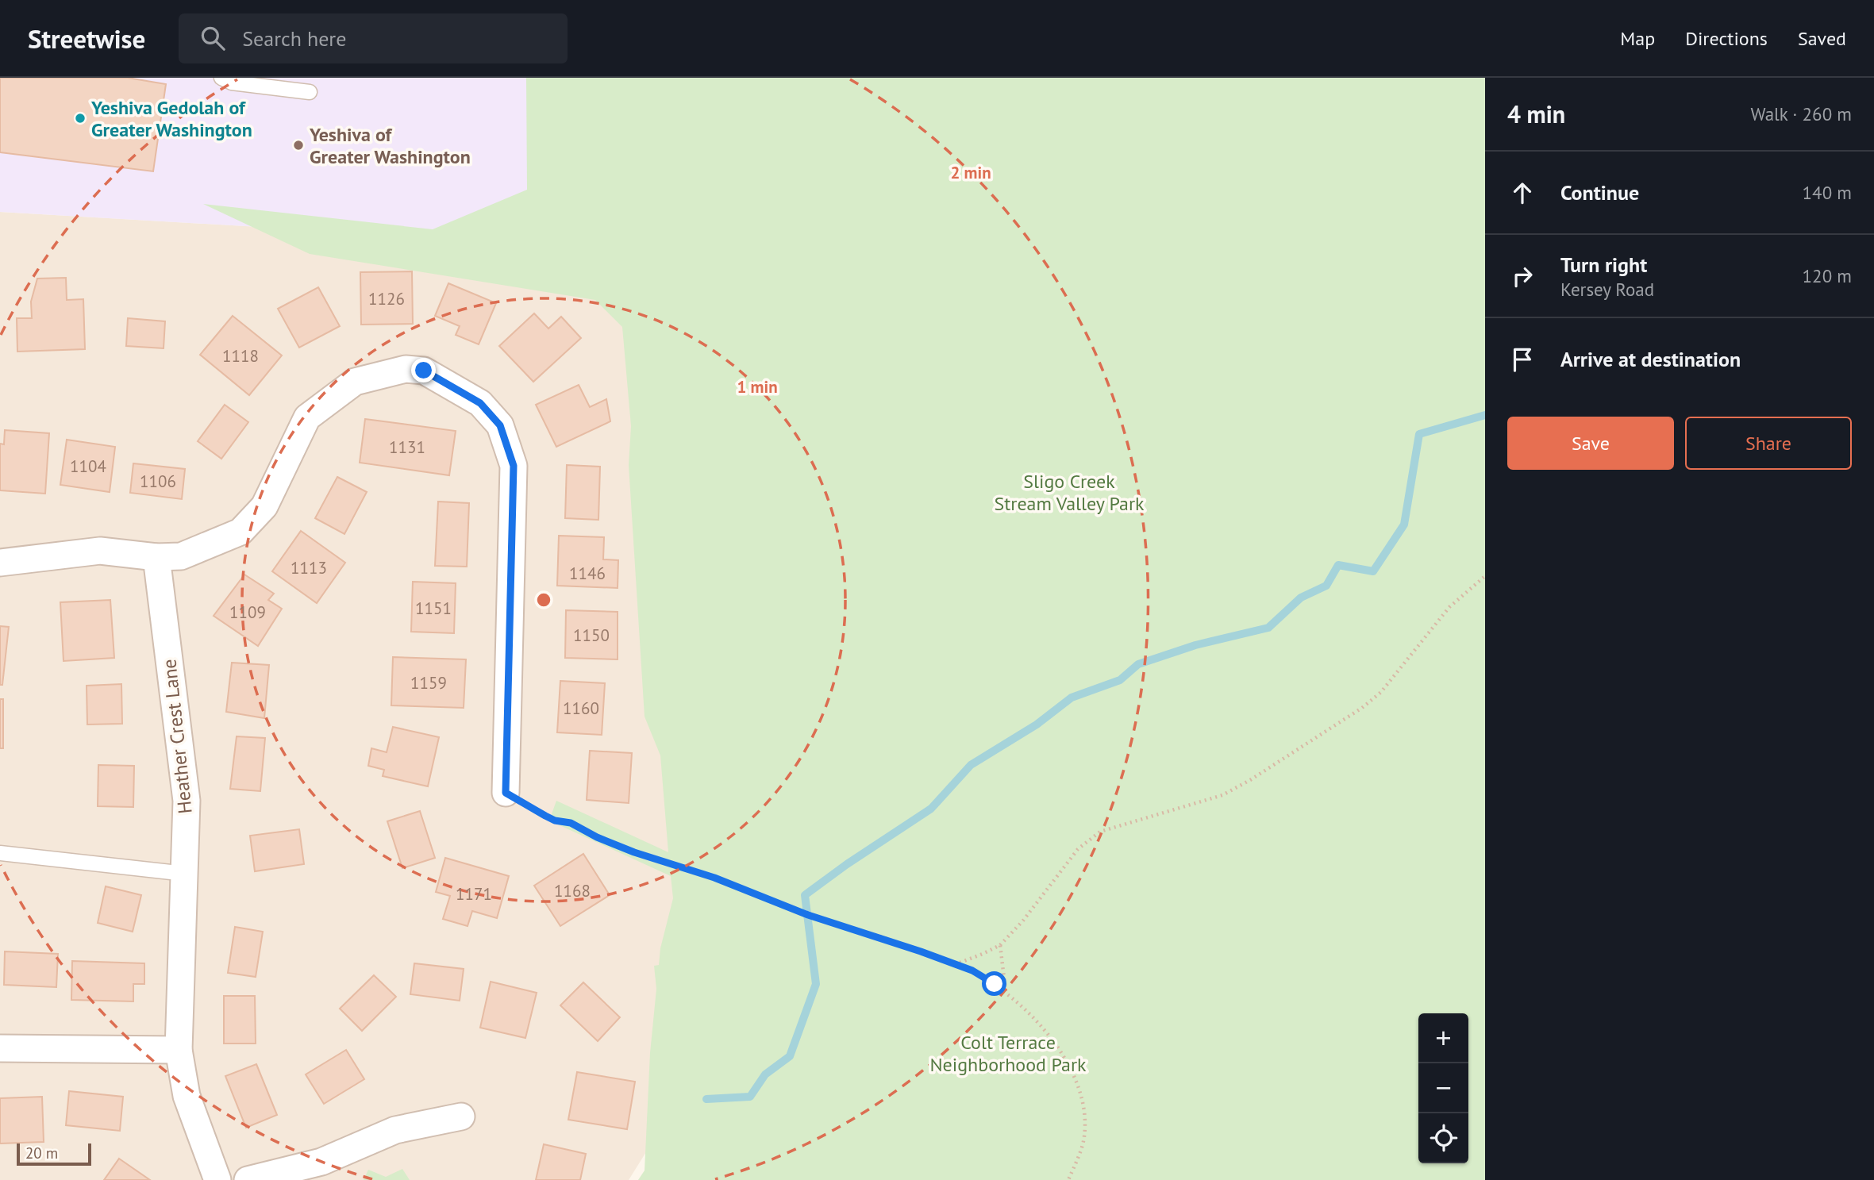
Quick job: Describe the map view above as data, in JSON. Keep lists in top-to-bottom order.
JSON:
{
  "streets": {
    "street": ["Heather Crest Lane"]
  },
  "parks": ["Sligo Creek Stream Valley Park", "Colt Terrace Neighborhood Park"],
  "places": ["Yeshiva Gedolah of Greater Washington", "Yeshiva of Greater Washington"],
  "house_numbers": [
    "1126",
    "1118",
    "1131",
    "1104",
    "1106",
    "1113",
    "1146",
    "1151",
    "1109",
    "1150",
    "1159",
    "1160",
    "1168",
    "1171"
  ],
  "scale_bar": "20 m",
  "page": {
    "header": "Streetwise",
    "search": "Search here",
    "nav": ["Map", "Directions", "Saved"],
    "heading": ["4 min", "Walk · 260 m"],
    "list": [
      ["Continue", "140 m"],
      ["Turn right", "Kersey Road", "120 m"],
      "Arrive at destination"
    ],
    "buttons": ["Save", "Share"],
    "map_buttons": ["+", "−"],
    "scale": "20 m"
  },
  "rings": ["2 min", "1 min"]
}
